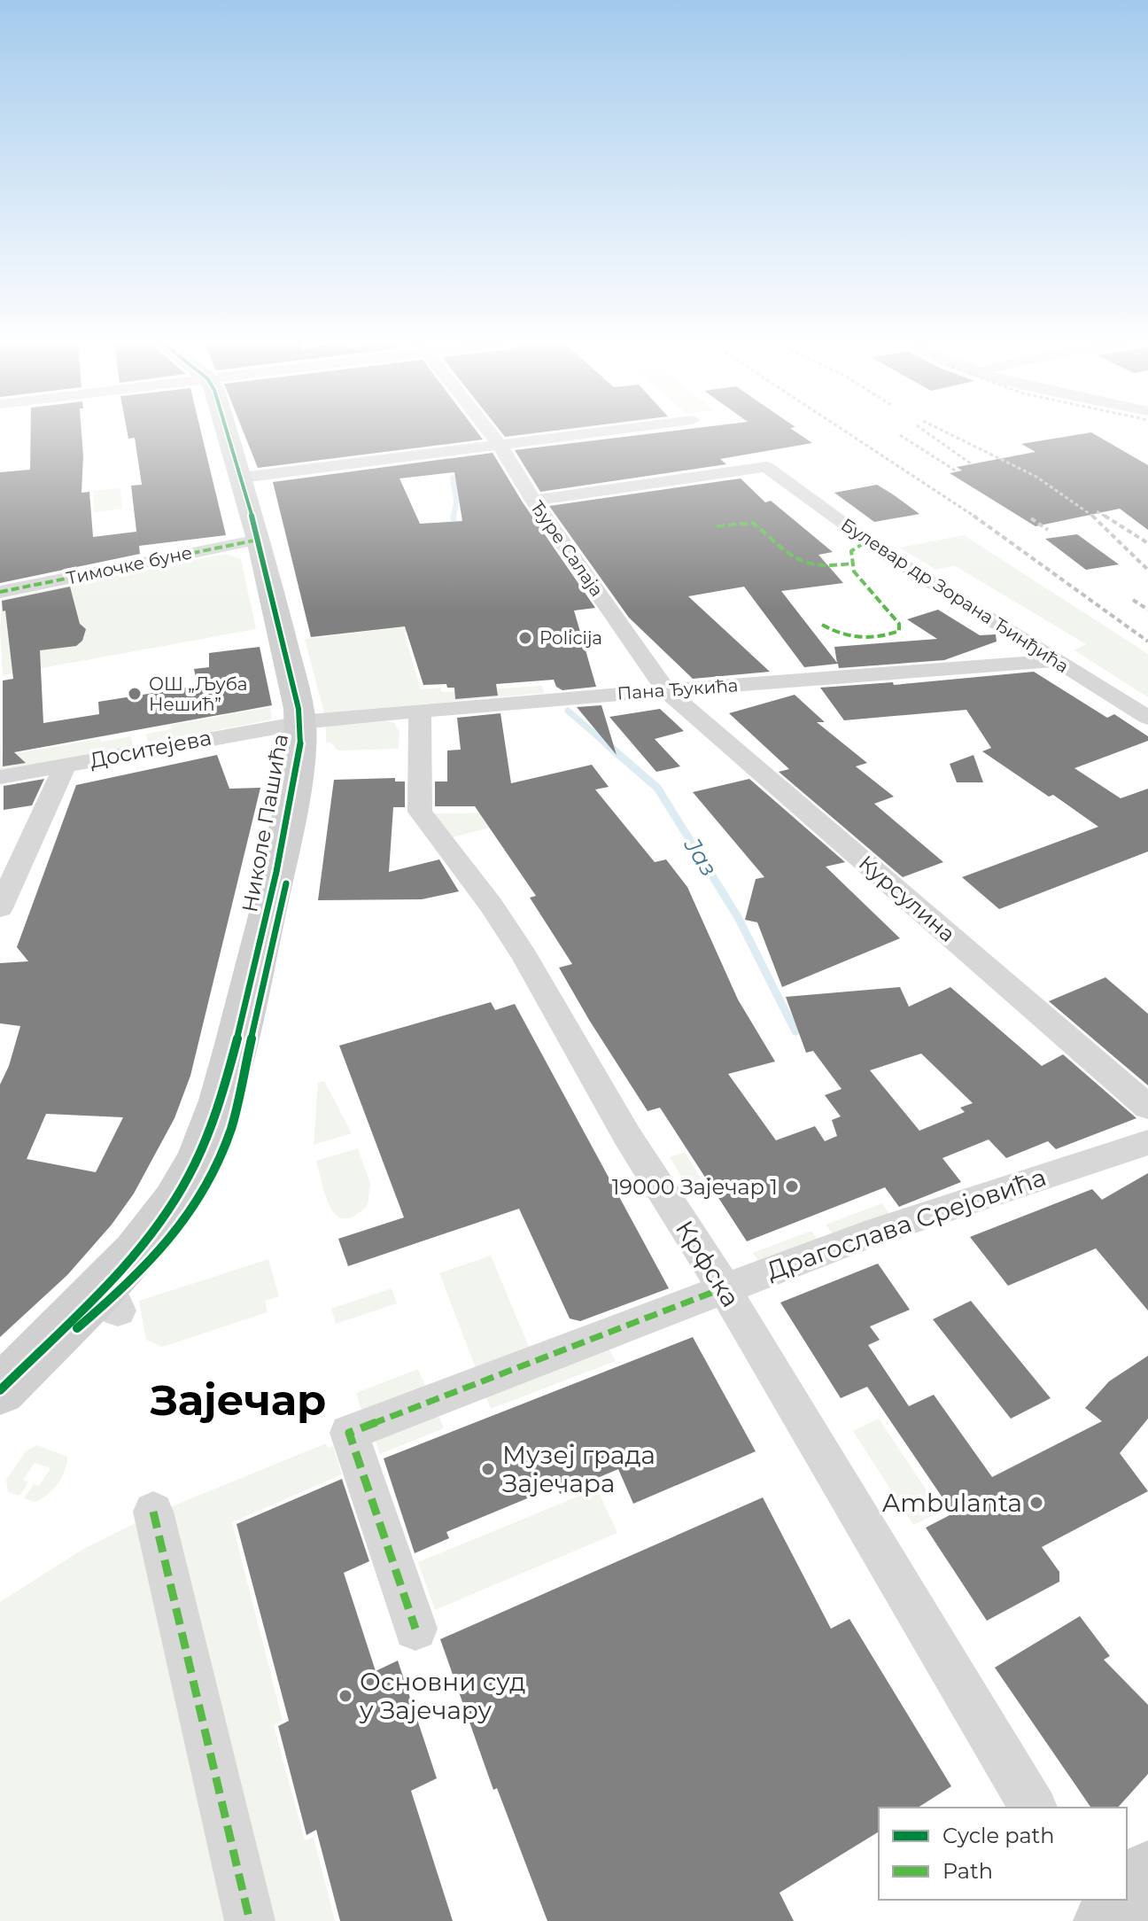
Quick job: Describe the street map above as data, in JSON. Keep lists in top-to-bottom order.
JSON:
{
  "streets": {
    "street": [
      "Ђуре Салаја",
      "Тимочке буне",
      "Булевар др Зорана Ђинђића",
      "Пана Ђукића",
      "Доситејева",
      "Николе Пашића",
      "Курсулина",
      "Драгослава Срејовића",
      "Крфска"
    ]
  },
  "crossings": [
    ["Ђуре Салаја", "Булевар др Зорана Ђинђића"],
    ["Ђуре Салаја", "Пана Ђукића"],
    ["Ђуре Салаја", "Курсулина"],
    ["Тимочке буне", "Николе Пашића"],
    ["Булевар др Зорана Ђинђића", "Пана Ђукића"],
    ["Пана Ђукића", "Доситејева"],
    ["Пана Ђукића", "Николе Пашића"],
    ["Пана Ђукића", "Курсулина"],
    ["Пана Ђукића", "Крфска"],
    ["Доситејева", "Николе Пашића"],
    ["Драгослава Срејовића", "Крфска"]
  ],
  "districts": ["Зајечар"],
  "water": ["Јаз"],
  "places": [
    "Policija",
    "ОШ „Љуба Нешић”",
    "19000 Зајечар 1",
    "Музеј града Зајечара",
    "Ambulanta",
    "Основни суд у Зајечару"
  ],
  "legend": ["Cycle path", "Path"]
}
